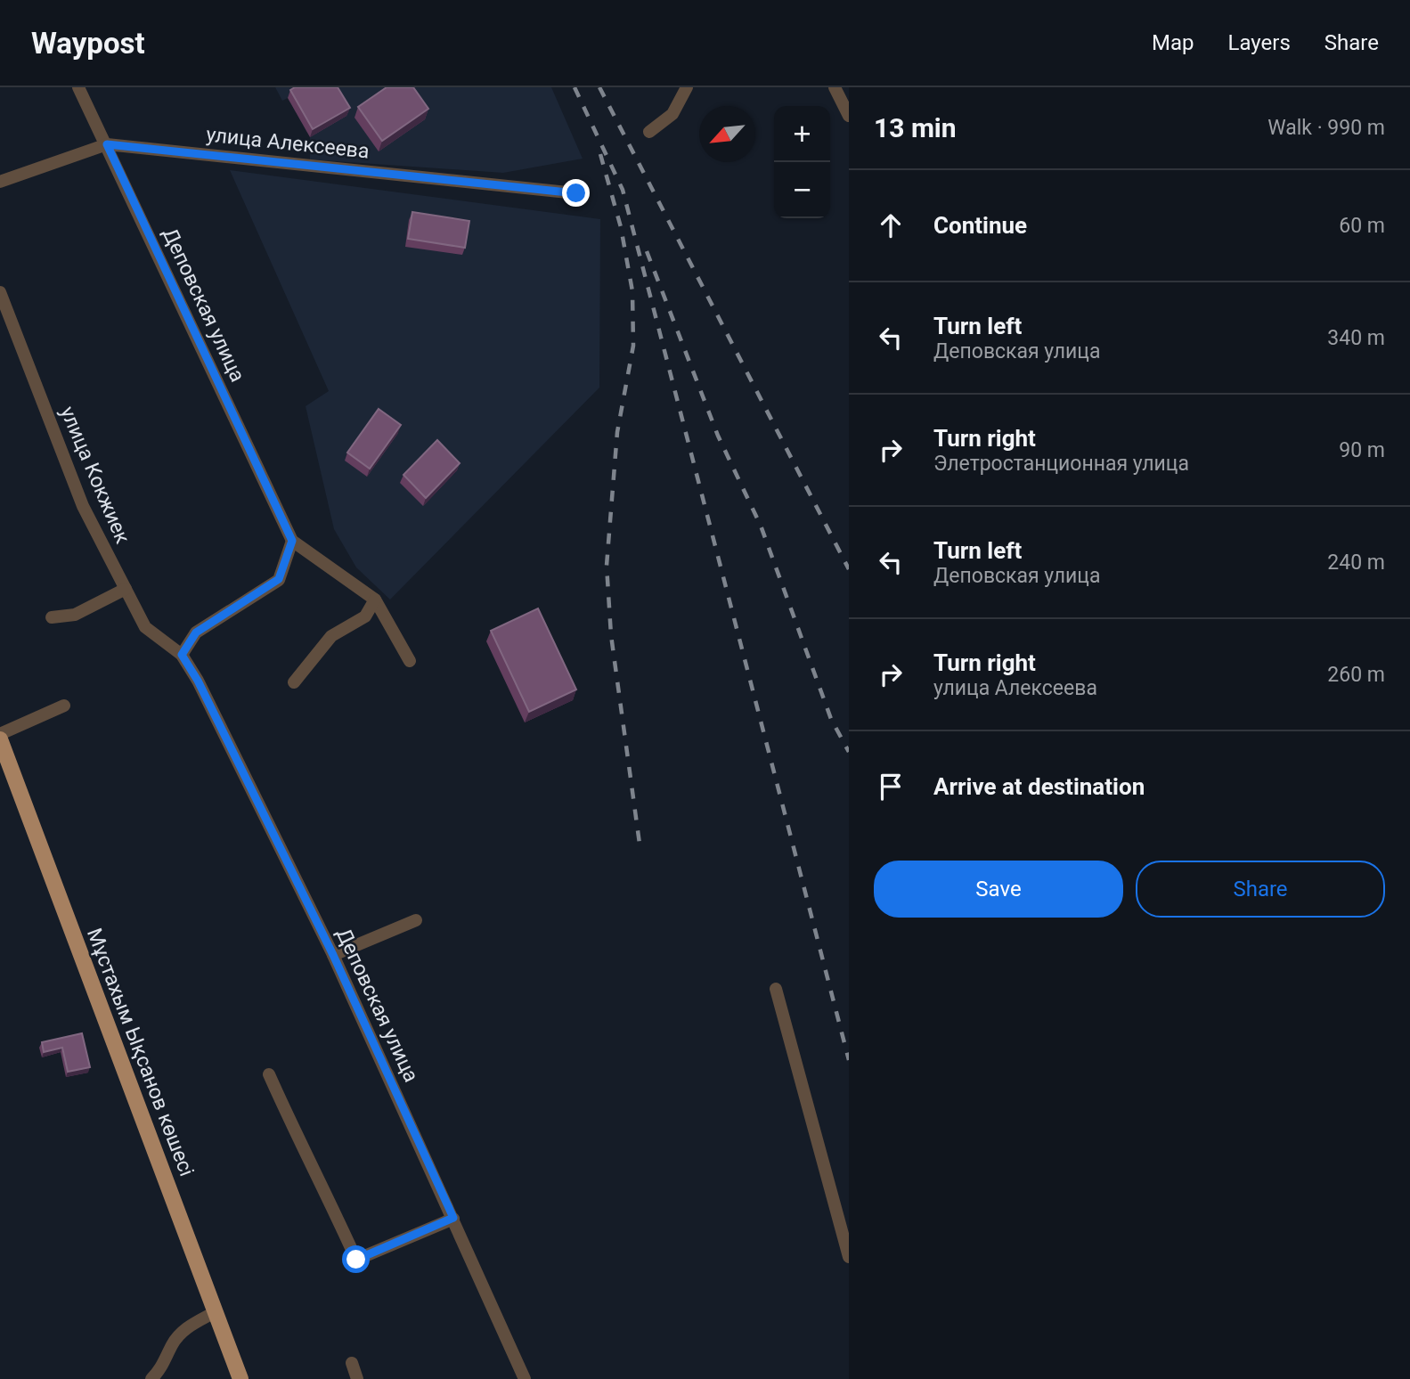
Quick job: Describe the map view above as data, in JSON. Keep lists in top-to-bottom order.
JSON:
{
  "streets": {
    "main road": ["Мұстахым Ықсанов көшесі"],
    "street": ["улица Алексеева", "Деповская улица", "улица Кокжиек"]
  },
  "crossings": [
    ["улица Алексеева", "Деповская улица"],
    ["Деповская улица", "улица Кокжиек"]
  ],
  "north": "bottom left",
  "page": {
    "header": "Waypost",
    "nav": ["Map", "Layers", "Share"],
    "heading": ["13 min", "Walk · 990 m"],
    "map_buttons": ["+", "−"],
    "list": [
      ["Continue", "60 m"],
      ["Turn left", "Деповская улица", "340 m"],
      ["Turn right", "Элетростанционная улица", "90 m"],
      ["Turn left", "Деповская улица", "240 m"],
      ["Turn right", "улица Алексеева", "260 m"],
      "Arrive at destination"
    ],
    "buttons": ["Save", "Share"]
  }
}
